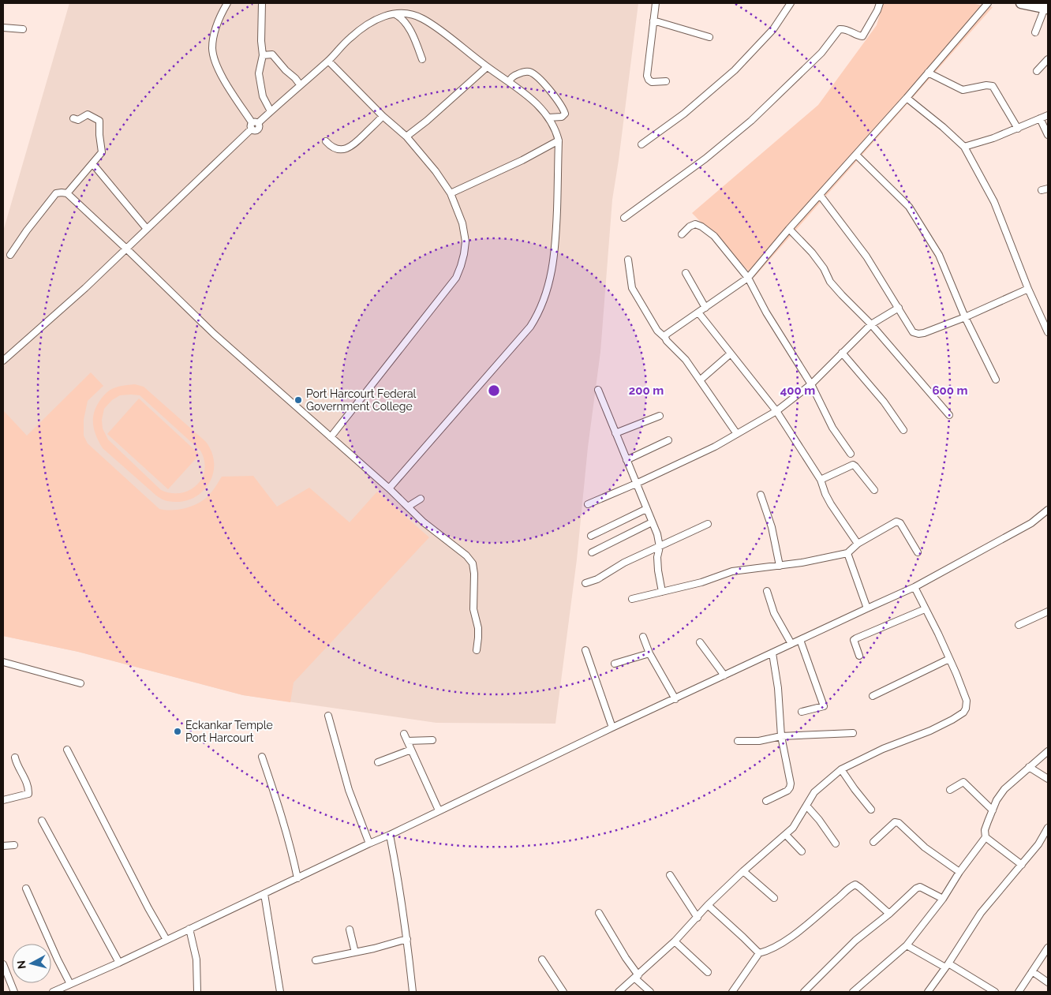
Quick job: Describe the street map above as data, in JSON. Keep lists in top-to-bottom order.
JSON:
{
  "places": ["Port Harcourt Federal Government College", "Eckankar Temple Port Harcourt"],
  "north": "left",
  "rings": ["200 m", "400 m", "600 m"]
}
